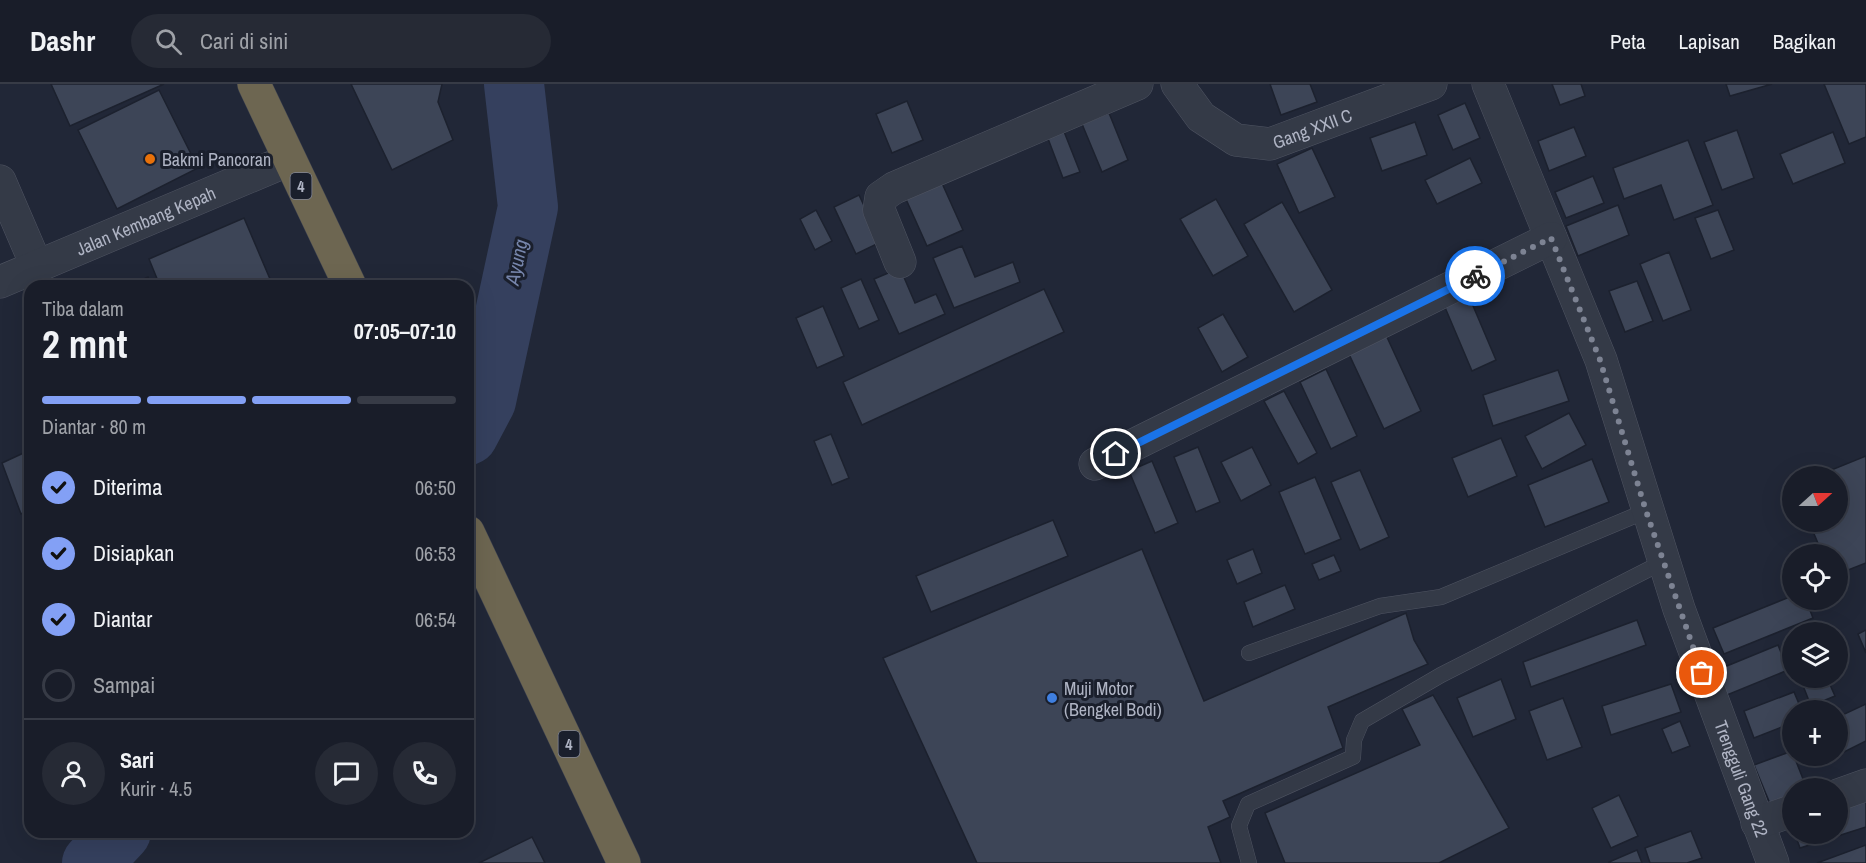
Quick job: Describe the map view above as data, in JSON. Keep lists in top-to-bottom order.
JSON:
{
  "streets": {
    "highway": ["4"],
    "street": ["Gang XXII C", "Jalan Kembang Kepah", "Trengguli Gang 22"]
  },
  "crossings": [
    ["4", "Jalan Kembang Kepah"]
  ],
  "water": ["Ayung"],
  "places": ["Bakmi Pancoran", "Muji Motor (Bengkel Bodi)"],
  "north": "right",
  "page": {
    "header": "Dashr",
    "search": "Cari di sini",
    "nav": ["Peta", "Lapisan", "Bagikan"],
    "heading": ["2 mnt", "Tiba dalam", "07:05–07:10"],
    "panel": ["Sari", "Kurir · 4.5"],
    "bar": "Diantar · 80 m",
    "list": [
      ["Diterima", "06:50"],
      ["Disiapkan", "06:53"],
      ["Diantar", "06:54"],
      "Sampai"
    ],
    "map_buttons": ["+", "−"]
  }
}
